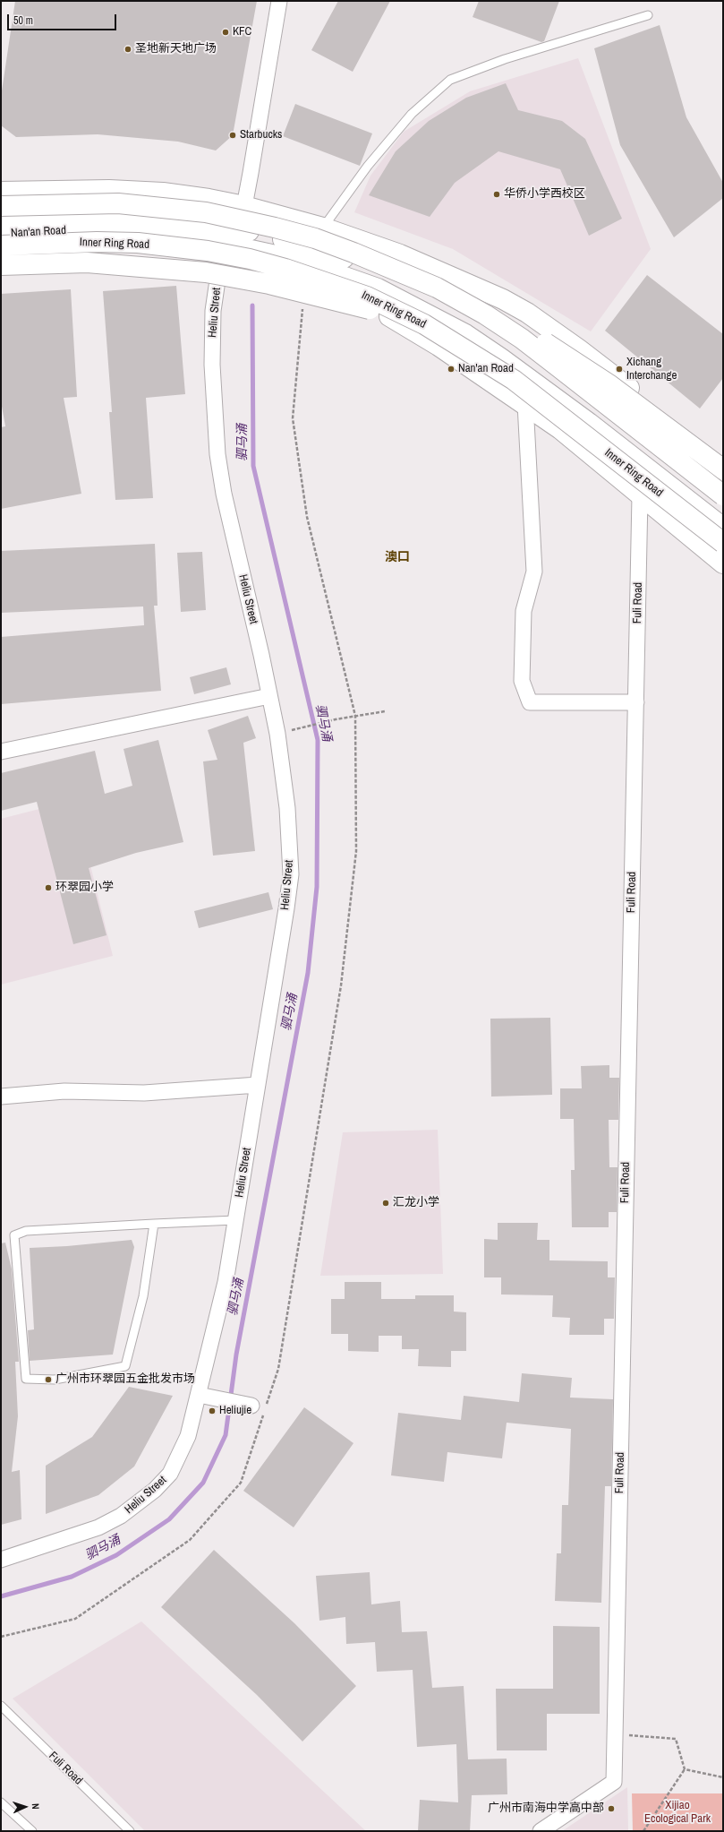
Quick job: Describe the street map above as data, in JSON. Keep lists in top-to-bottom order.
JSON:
{
  "streets": {
    "main road": ["Nan'an Road", "Inner Ring Road"],
    "street": ["Heliu Street", "Fuli Road"]
  },
  "crossings": [
    ["Nan'an Road", "Heliu Street"]
  ],
  "districts": ["澳口"],
  "water": ["驷马涌"],
  "parks": ["Xijiao Ecological Park"],
  "places": [
    "KFC",
    "圣地新天地广场",
    "Starbucks",
    "华侨小学西校区",
    "Nan'an Road",
    "Xichang Interchange",
    "环翠园小学",
    "汇龙小学",
    "广州市环翠园五金批发市场",
    "Heliujie",
    "广州市南海中学高中部"
  ],
  "scale_bar": "50 m",
  "north": "right"
}
